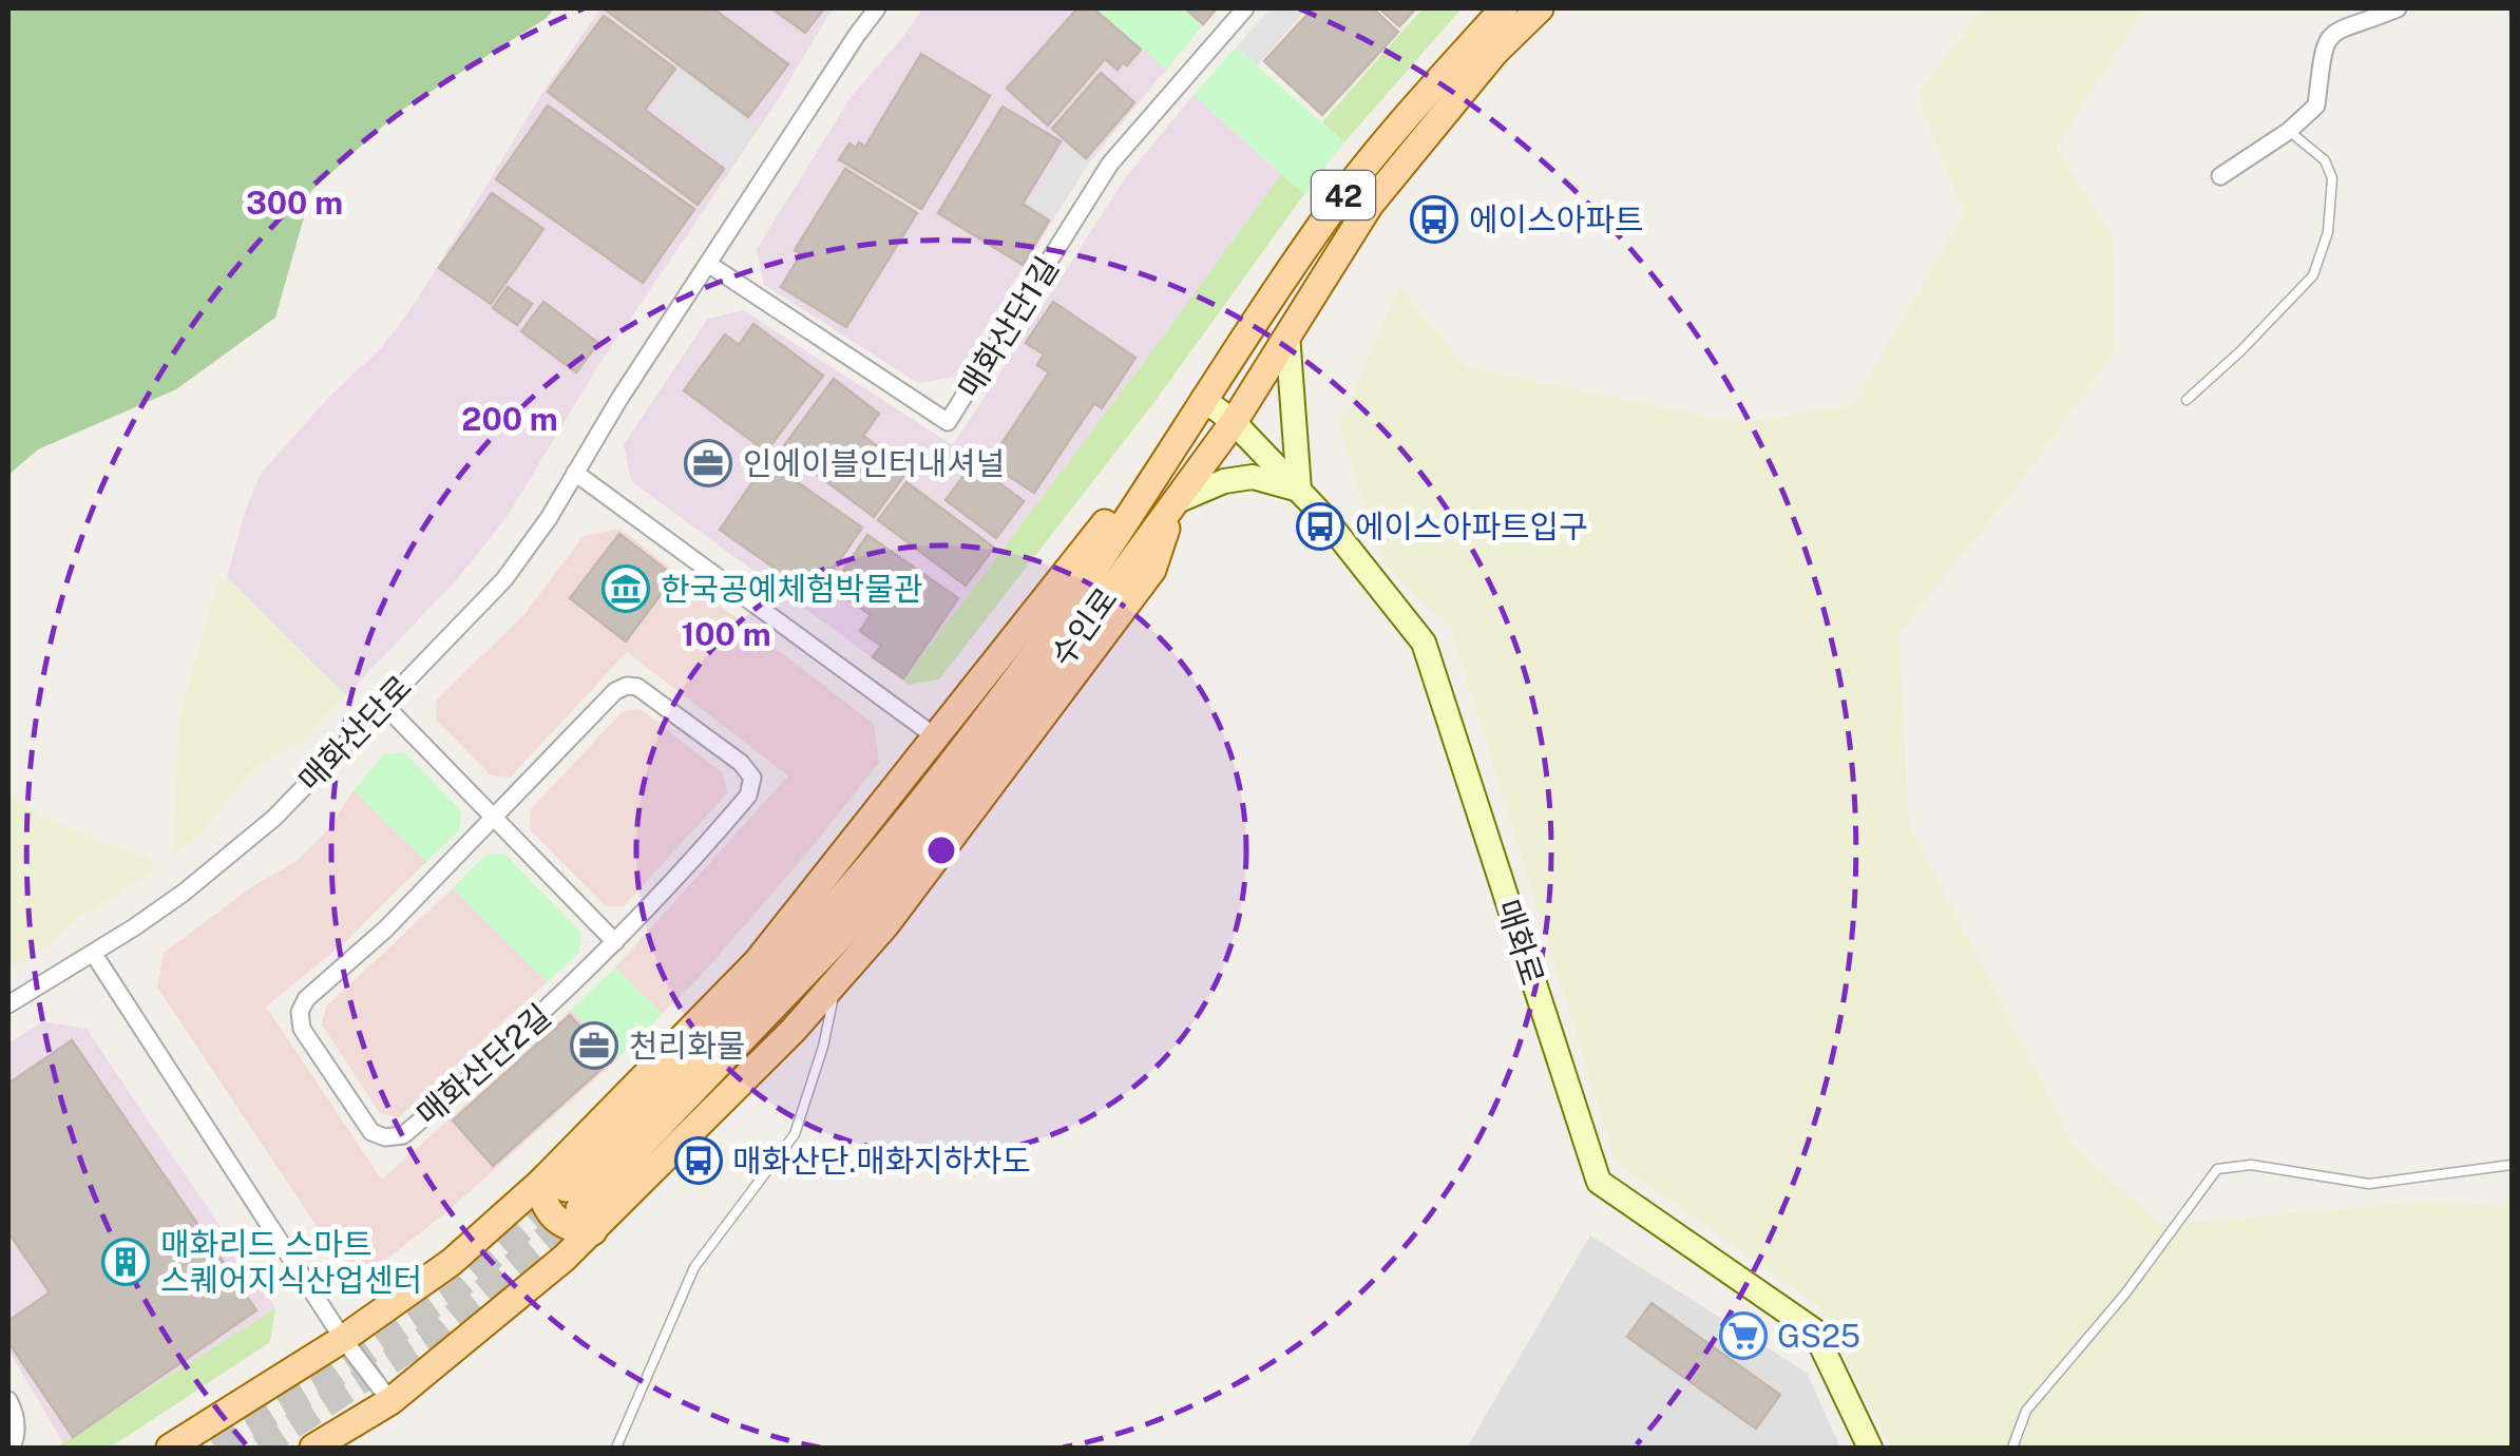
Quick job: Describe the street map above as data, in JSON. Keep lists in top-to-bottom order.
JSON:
{
  "streets": {
    "main road": ["42", "수인로"],
    "street": [
      "매화산단1길",
      "매화산단로",
      "매화로",
      "매화산단2길"
    ]
  },
  "crossings": [
    ["매화산단1길", "매화산단로"],
    ["수인로", "매화로"]
  ],
  "places": {
    "bus stop": ["에이스아파트", "에이스아파트입구", "매화산단.매화지하차도"],
    "office": ["인에이블인터내셔널", "천리화물"],
    "museum": ["한국공예체험박물관"],
    "building": ["매화리드 스마트 스퀘어지식산업센터"],
    "supermarket": ["GS25"]
  },
  "rings": ["300 m", "200 m", "100 m"]
}
